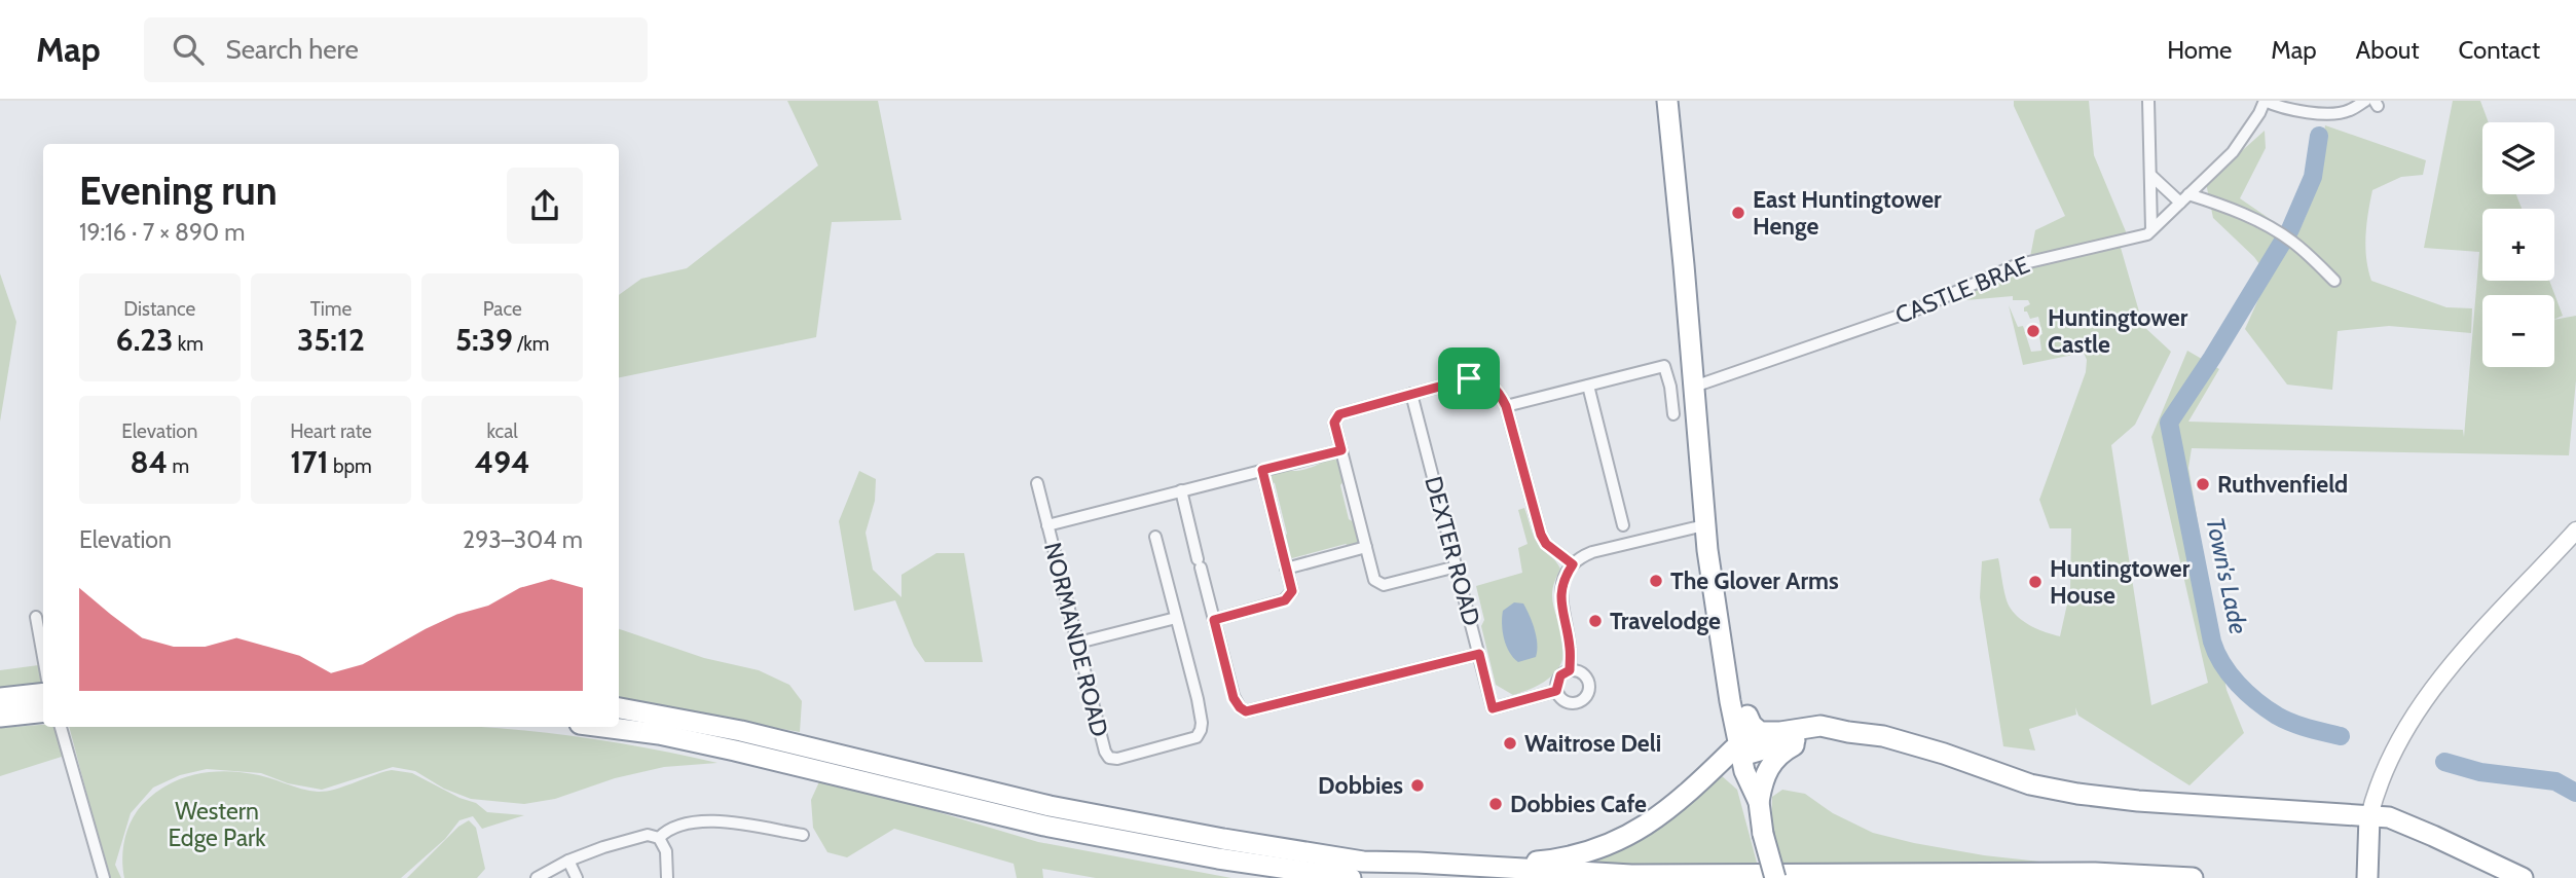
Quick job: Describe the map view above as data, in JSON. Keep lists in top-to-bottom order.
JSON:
{
  "streets": {
    "street": ["CASTLE BRAE", "DEXTER ROAD", "NORMANDE ROAD"]
  },
  "water": ["Town's Lade"],
  "parks": ["Western Edge Park"],
  "places": [
    "East Huntingtower Henge",
    "Huntingtower Castle",
    "Ruthvenfield",
    "The Glover Arms",
    "Huntingtower House",
    "Travelodge",
    "Waitrose Deli",
    "Dobbies",
    "Dobbies Cafe"
  ],
  "page": {
    "header": "Map",
    "search": "Search here",
    "nav": [
      "Home",
      "Map",
      "About",
      "Contact"
    ],
    "map_buttons": ["+", "−"],
    "heading": ["Evening run", "19:16 · 7 × 890 m"],
    "stats": [
      ["Distance", "6.23 km"],
      ["Time", "35:12"],
      ["Pace", "5:39 /km"],
      ["Elevation", "84 m"],
      ["Heart rate", "171 bpm"],
      ["kcal", "494"]
    ],
    "chart": ["Elevation", "293–304 m"]
  }
}
